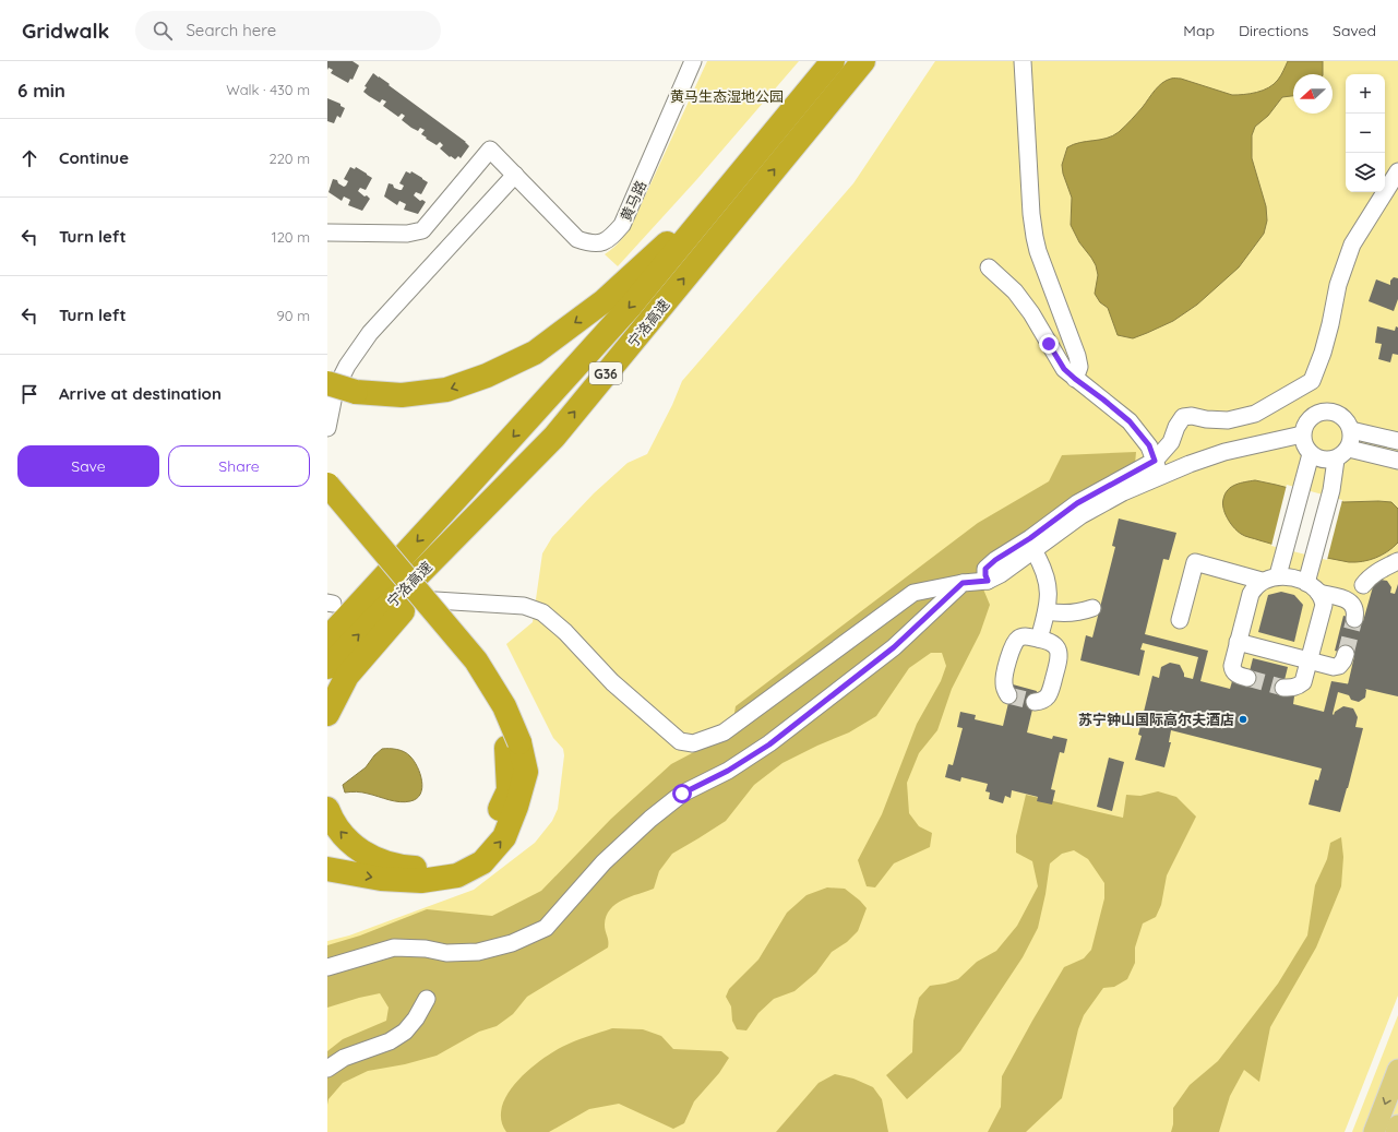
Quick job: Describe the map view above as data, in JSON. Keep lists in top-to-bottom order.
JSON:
{
  "streets": {
    "highway": ["宁洛高速", "G36"],
    "street": ["黄马路"]
  },
  "parks": ["黄马生态湿地公园"],
  "places": ["苏宁钟山国际高尔夫酒店"],
  "north": "left",
  "page": {
    "header": "Gridwalk",
    "search": "Search here",
    "nav": ["Map", "Directions", "Saved"],
    "heading": ["6 min", "Walk · 430 m"],
    "map_buttons": ["+", "−"],
    "list": [
      ["Continue", "220 m"],
      ["Turn left", "120 m"],
      ["Turn left", "90 m"],
      "Arrive at destination"
    ],
    "buttons": ["Save", "Share"]
  }
}
